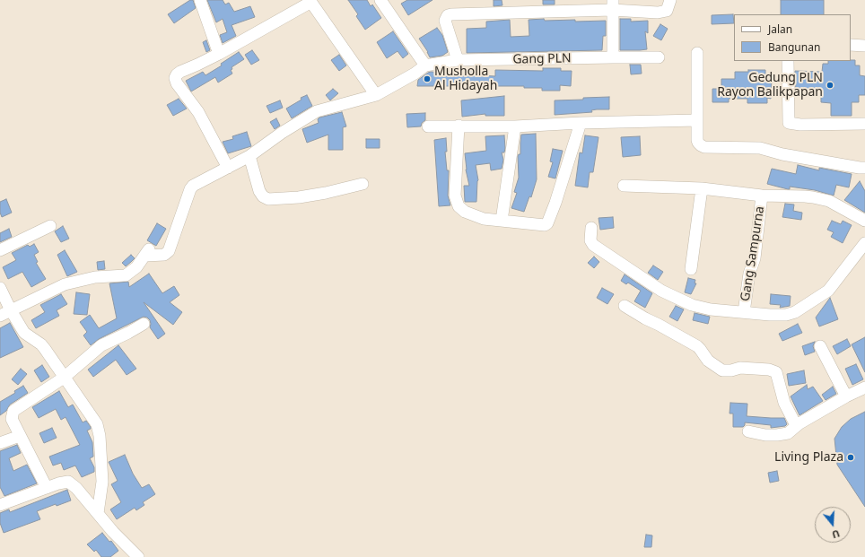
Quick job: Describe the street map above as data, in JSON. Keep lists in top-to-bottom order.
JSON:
{
  "streets": {
    "street": ["Gang PLN", "Gang Sampurna"]
  },
  "places": ["Musholla Al Hidayah", "Gedung PLN Rayon Balikpapan", "Living Plaza"],
  "legend": ["Jalan", "Bangunan"],
  "north": "bottom"
}
